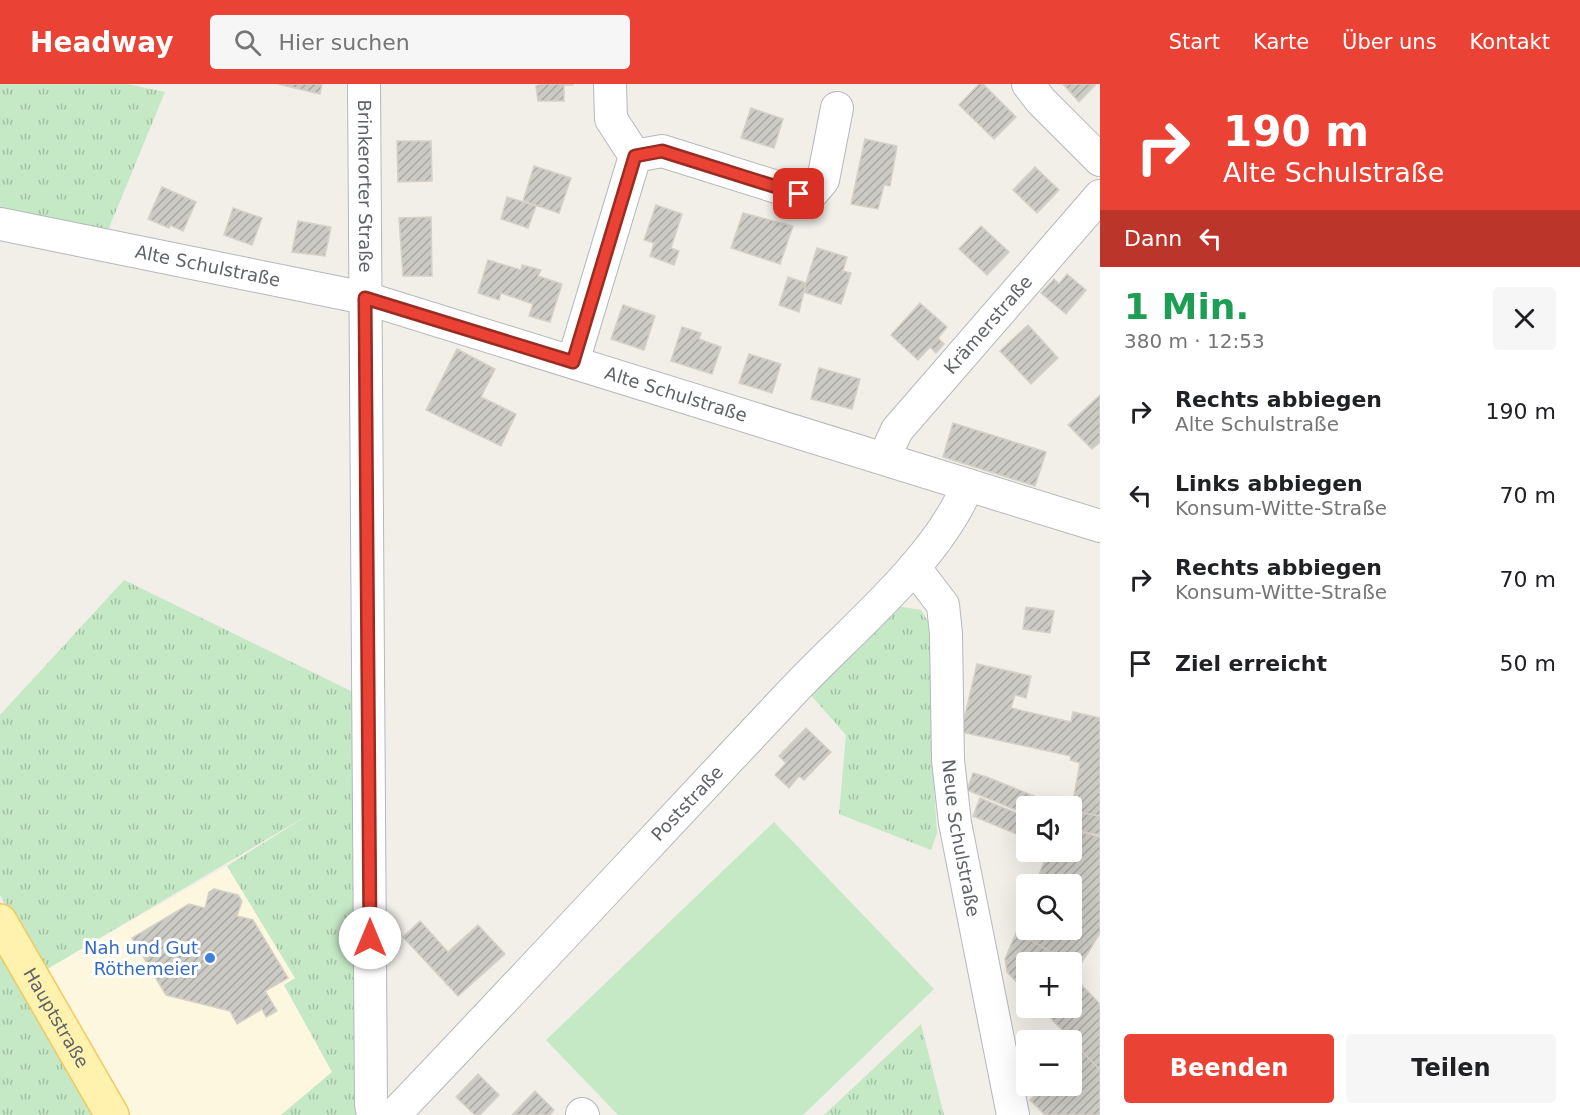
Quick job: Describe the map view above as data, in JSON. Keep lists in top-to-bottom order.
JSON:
{
  "streets": {
    "main road": ["Hauptstraße"],
    "street": [
      "Brinkerorter Straße",
      "Alte Schulstraße",
      "Krämerstraße",
      "Poststraße",
      "Neue Schulstraße"
    ]
  },
  "crossings": [
    ["Brinkerorter Straße", "Alte Schulstraße"],
    ["Alte Schulstraße", "Krämerstraße"],
    ["Alte Schulstraße", "Poststraße"],
    ["Poststraße", "Neue Schulstraße"]
  ],
  "places": ["Nah und Gut Röthemeier"],
  "page": {
    "header": "Headway",
    "search": "Hier suchen",
    "nav": [
      "Start",
      "Karte",
      "Über uns",
      "Kontakt"
    ],
    "turn": ["190 m", "Alte Schulstraße"],
    "then": "Dann",
    "heading": ["1 Min.", "380 m · 12:53"],
    "list": [
      {
        "name": "Rechts abbiegen",
        "note": "Alte Schulstraße",
        "value": "190 m"
      },
      {
        "name": "Links abbiegen",
        "note": "Konsum-Witte-Straße",
        "value": "70 m"
      },
      {
        "name": "Rechts abbiegen",
        "note": "Konsum-Witte-Straße",
        "value": "70 m"
      },
      {
        "name": "Ziel erreicht",
        "value": "50 m"
      }
    ],
    "map_buttons": ["+", "−"],
    "buttons": ["Beenden", "Teilen"]
  }
}
